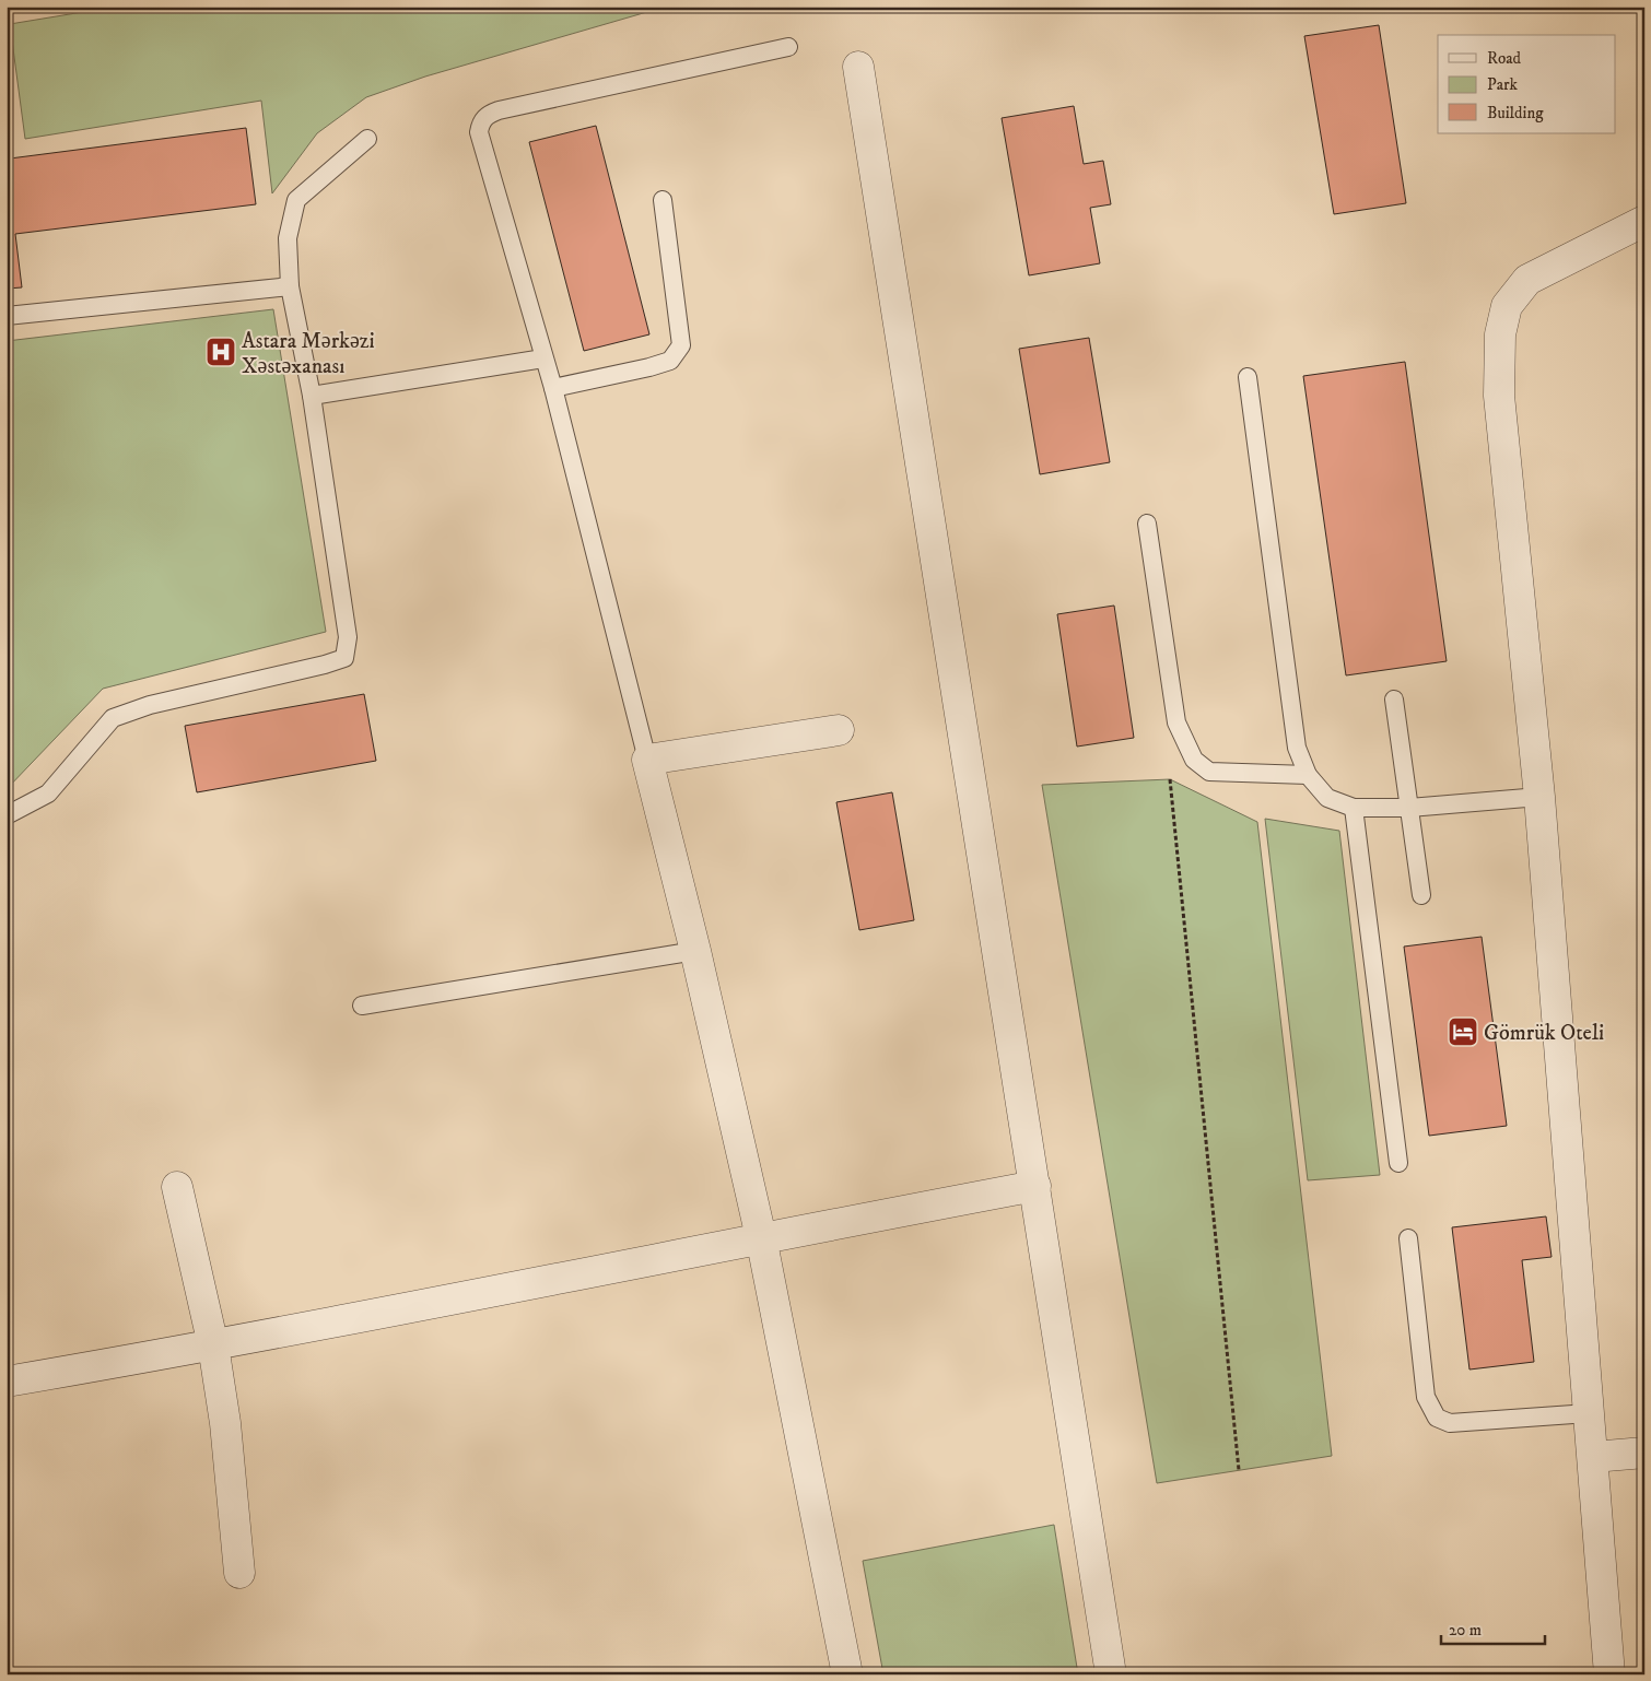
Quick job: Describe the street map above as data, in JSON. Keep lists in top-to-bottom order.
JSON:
{
  "places": {
    "hospital": ["Astara Mərkəzi Xəstəxanası"],
    "hotel": ["Gömrük Oteli"]
  },
  "legend": ["Road", "Park", "Building"],
  "scale_bar": "20 m"
}
